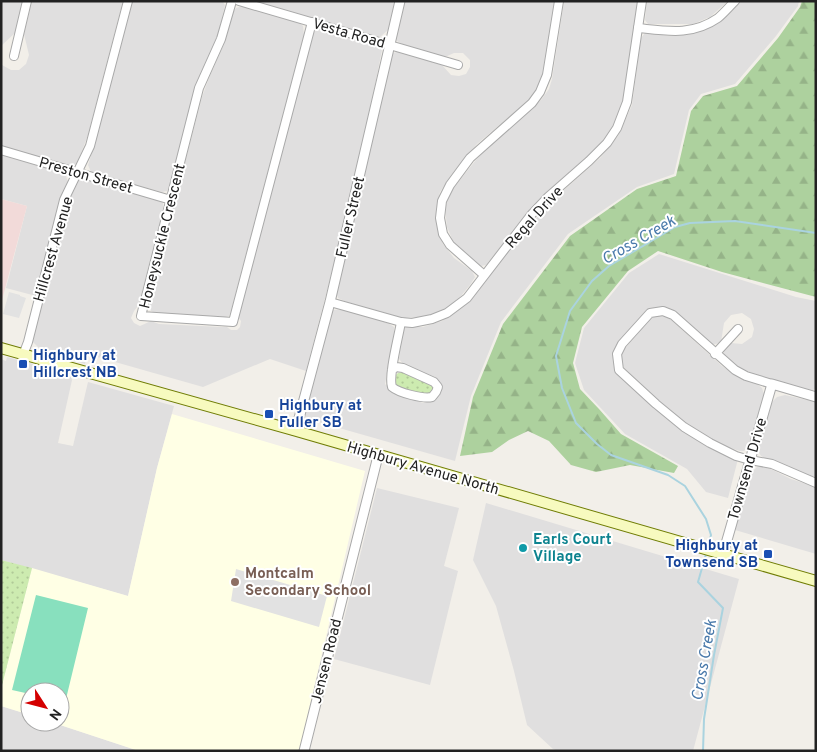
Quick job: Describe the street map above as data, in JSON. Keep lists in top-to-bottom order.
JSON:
{
  "streets": {
    "main road": ["Highbury Avenue North"],
    "street": [
      "Vesta Road",
      "Preston Street",
      "Fuller Street",
      "Regal Drive",
      "Honeysuckle Crescent",
      "Hillcrest Avenue",
      "Townsend Drive",
      "Jensen Road"
    ]
  },
  "crossings": [
    ["Vesta Road", "Fuller Street"],
    ["Vesta Road", "Honeysuckle Crescent"],
    ["Preston Street", "Honeysuckle Crescent"],
    ["Preston Street", "Hillcrest Avenue"],
    ["Fuller Street", "Regal Drive"],
    ["Fuller Street", "Highbury Avenue North"],
    ["Hillcrest Avenue", "Highbury Avenue North"],
    ["Highbury Avenue North", "Townsend Drive"],
    ["Highbury Avenue North", "Jensen Road"]
  ],
  "water": ["Cross Creek"],
  "places": {
    "transit": ["Highbury at Hillcrest NB", "Highbury at Fuller SB", "Highbury at Townsend SB"],
    "other": ["Earls Court Village", "Montcalm Secondary School"]
  },
  "north": "bottom right"
}
